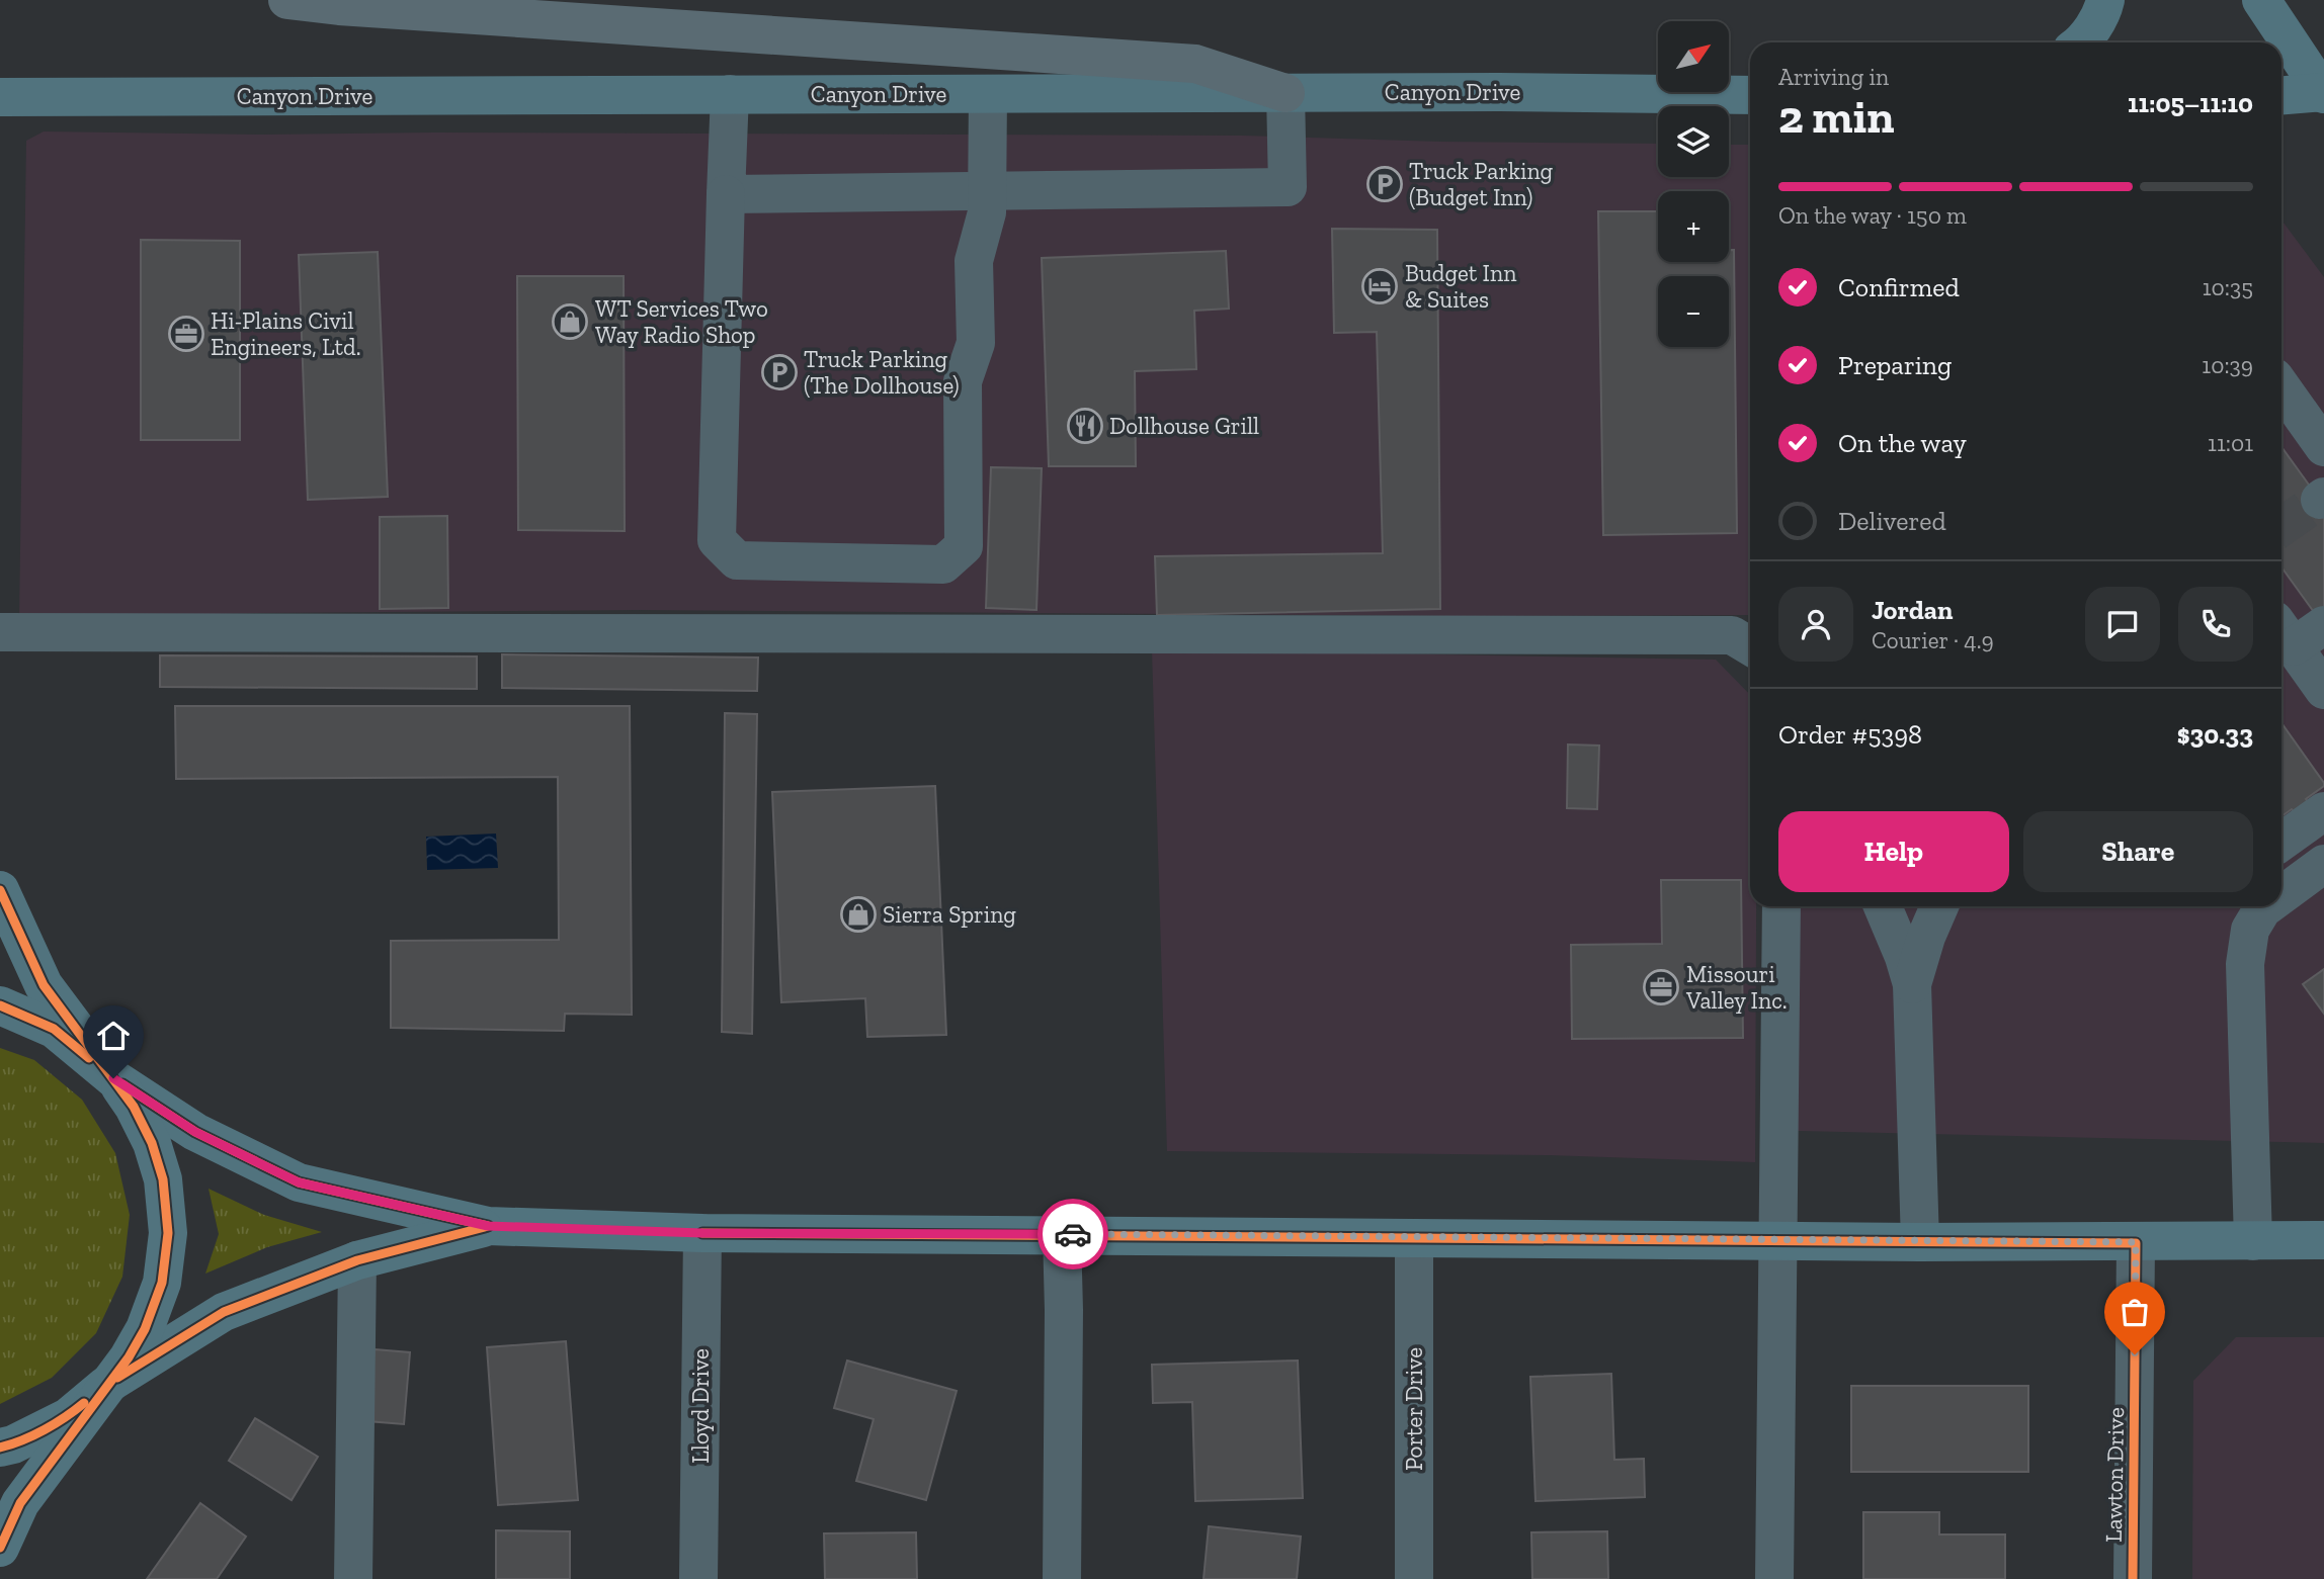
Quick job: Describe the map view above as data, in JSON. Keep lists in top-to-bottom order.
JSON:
{
  "streets": {
    "main road": ["Canyon Drive"],
    "street": ["Lloyd Drive", "Porter Drive", "Lawton Drive"]
  },
  "places": {
    "parking": ["Truck Parking (Budget Inn)", "Truck Parking (The Dollhouse)"],
    "hotel": ["Budget Inn & Suites"],
    "shop": ["WT Services Two Way Radio Shop", "Sierra Spring"],
    "office": ["Hi-Plains Civil Engineers, Ltd.", "Missouri Valley Inc."],
    "restaurant": ["Dollhouse Grill"]
  },
  "north": "top right",
  "page": {
    "map_buttons": ["+", "−"],
    "heading": ["2 min", "Arriving in", "11:05–11:10"],
    "panel": [
      "Jordan",
      "Courier · 4.9",
      "Order #5398",
      "$30.33"
    ],
    "bar": "On the way · 150 m",
    "list": [
      ["Confirmed", "10:35"],
      ["Preparing", "10:39"],
      ["On the way", "11:01"],
      "Delivered"
    ],
    "buttons": ["Help", "Share"]
  }
}
